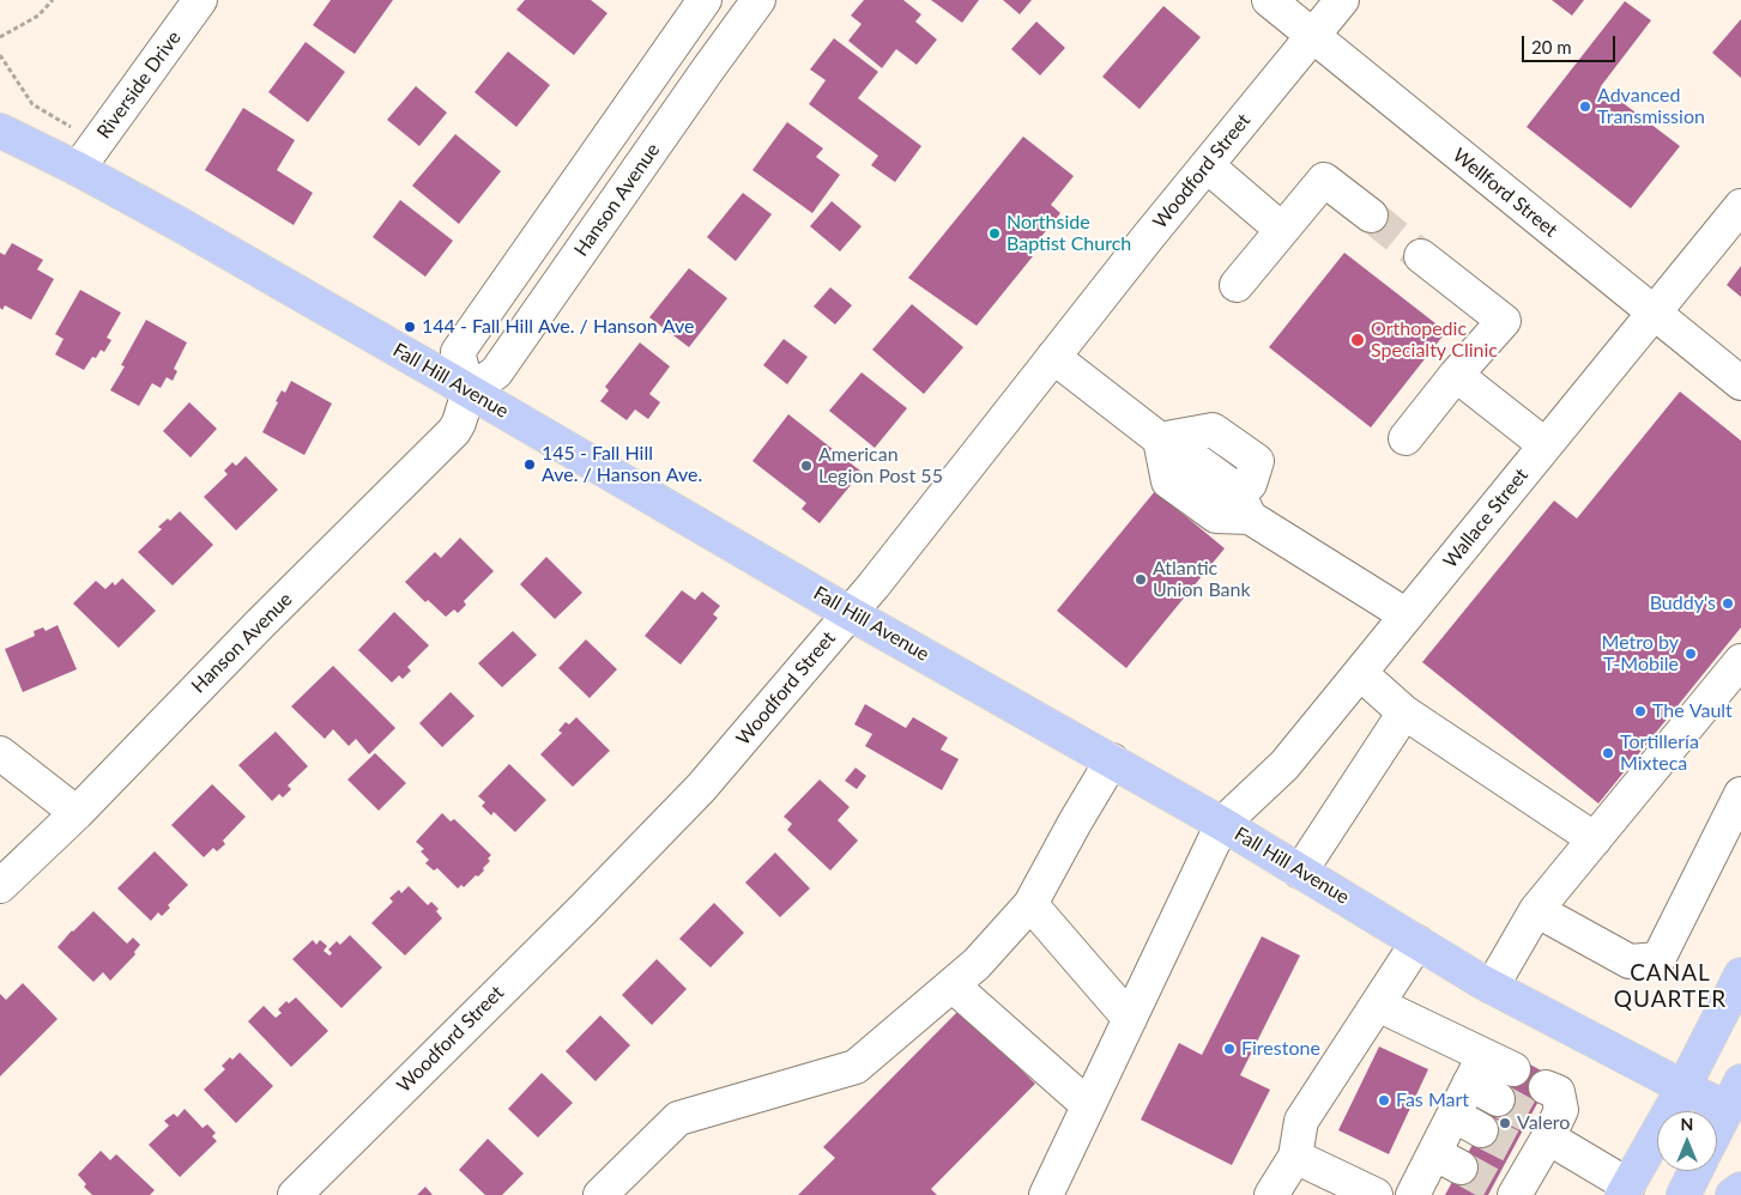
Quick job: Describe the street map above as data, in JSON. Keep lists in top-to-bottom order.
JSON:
{
  "streets": {
    "main road": ["Fall Hill Avenue"],
    "street": [
      "Riverside Drive",
      "Woodford Street",
      "Wellford Street",
      "Hanson Avenue",
      "Wallace Street"
    ]
  },
  "crossings": [
    ["Riverside Drive", "Fall Hill Avenue"],
    ["Woodford Street", "Wellford Street"],
    ["Woodford Street", "Fall Hill Avenue"],
    ["Wellford Street", "Wallace Street"],
    ["Hanson Avenue", "Fall Hill Avenue"],
    ["Fall Hill Avenue", "Wallace Street"]
  ],
  "districts": ["CANAL QUARTER"],
  "places": [
    "Advanced Transmission",
    "Northside Baptist Church",
    "144 - Fall Hill Ave. / Hanson Ave",
    "Orthopedic Specialty Clinic",
    "145 - Fall Hill Ave. / Hanson Ave.",
    "American Legion Post 55",
    "Atlantic Union Bank",
    "Buddy's",
    "Metro by T-Mobile",
    "The Vault",
    "Tortillería Mixteca",
    "Firestone",
    "Fas Mart",
    "Valero"
  ],
  "scale_bar": "20 m",
  "north": "top"
}
